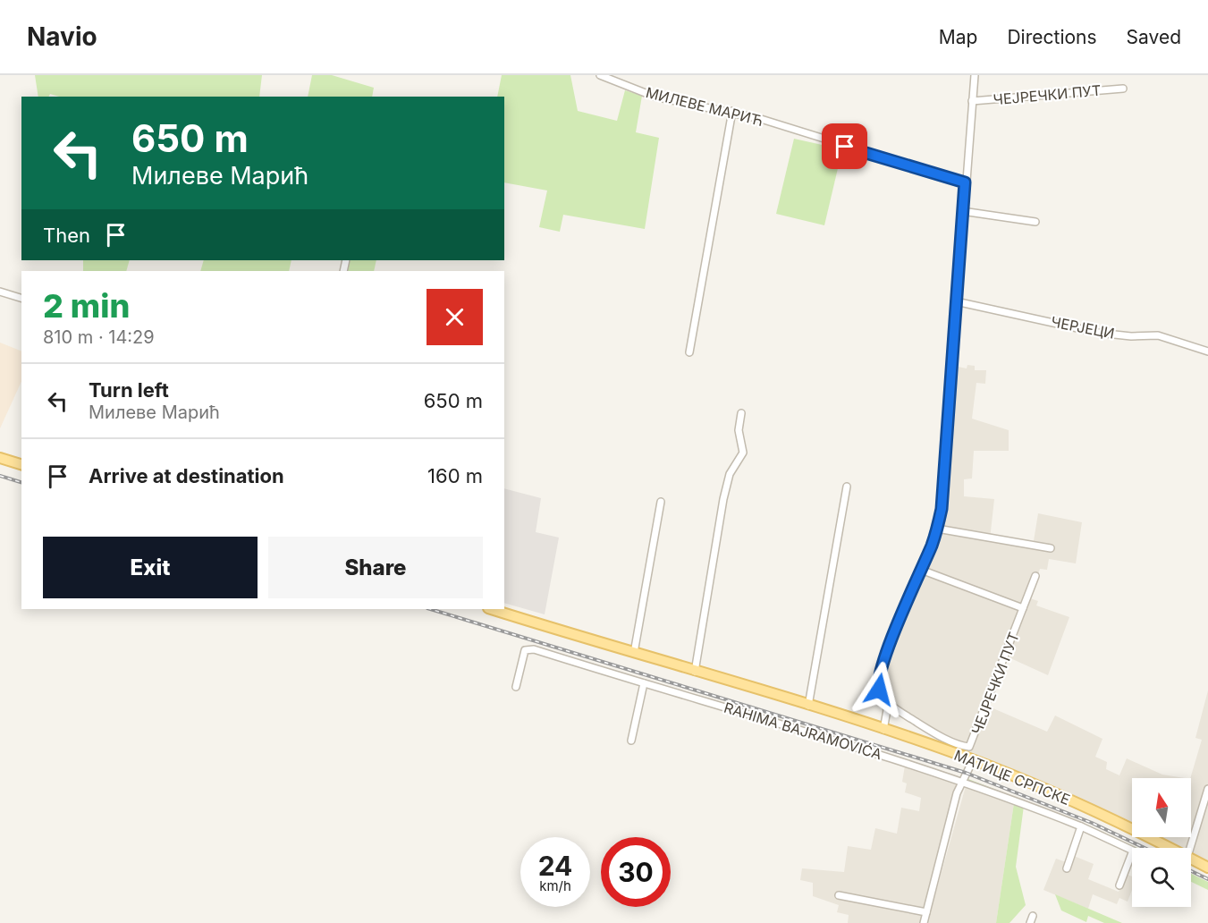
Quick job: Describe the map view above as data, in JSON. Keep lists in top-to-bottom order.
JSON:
{
  "streets": {
    "main road": ["МАТИЦЕ СРПСКЕ"],
    "street": [
      "ЧЕЈРЕЧКИ ПУТ",
      "МИЛЕВЕ МAРИЋ",
      "ЧЕРЈЕЦИ",
      "RAHIMA BAJRAMOVIĆA"
    ]
  },
  "crossings": [
    ["ЧЕЈРЕЧКИ ПУТ", "МИЛЕВЕ МAРИЋ"],
    ["ЧЕЈРЕЧКИ ПУТ", "ЧЕРЈЕЦИ"]
  ],
  "north": "top",
  "page": {
    "header": "Navio",
    "nav": ["Map", "Directions", "Saved"],
    "turn": ["650 m", "Милеве Мaрић"],
    "then": "Then",
    "heading": ["2 min", "810 m · 14:29"],
    "list": [
      {
        "name": "Turn left",
        "note": "Милеве Мaрић",
        "value": "650 m"
      },
      {
        "name": "Arrive at destination",
        "value": "160 m"
      }
    ],
    "buttons": ["Exit", "Share"],
    "speed": "24 km/h",
    "limit": "30"
  }
}
